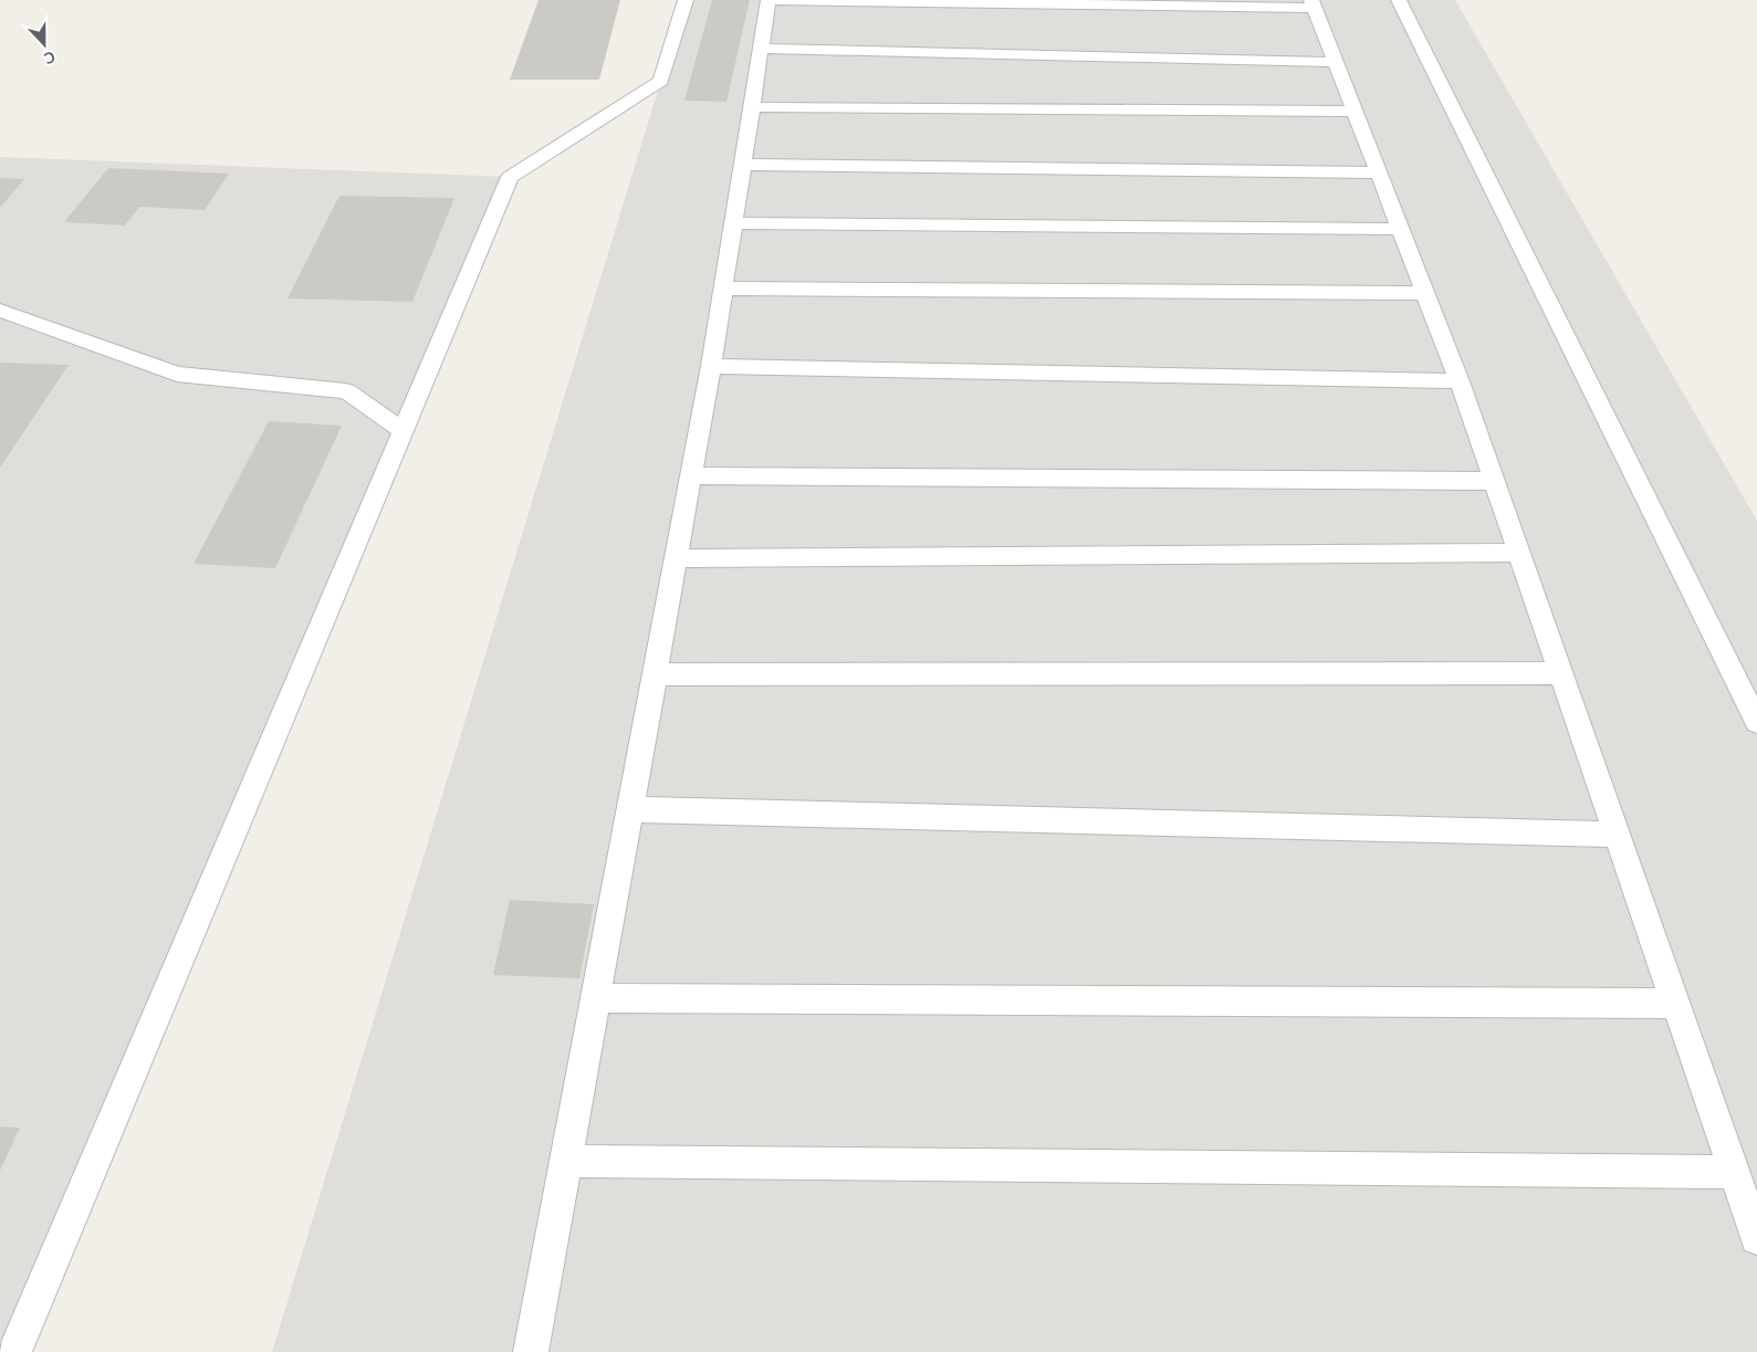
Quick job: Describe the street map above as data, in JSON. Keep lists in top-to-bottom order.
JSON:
{
  "north": "bottom"
}
